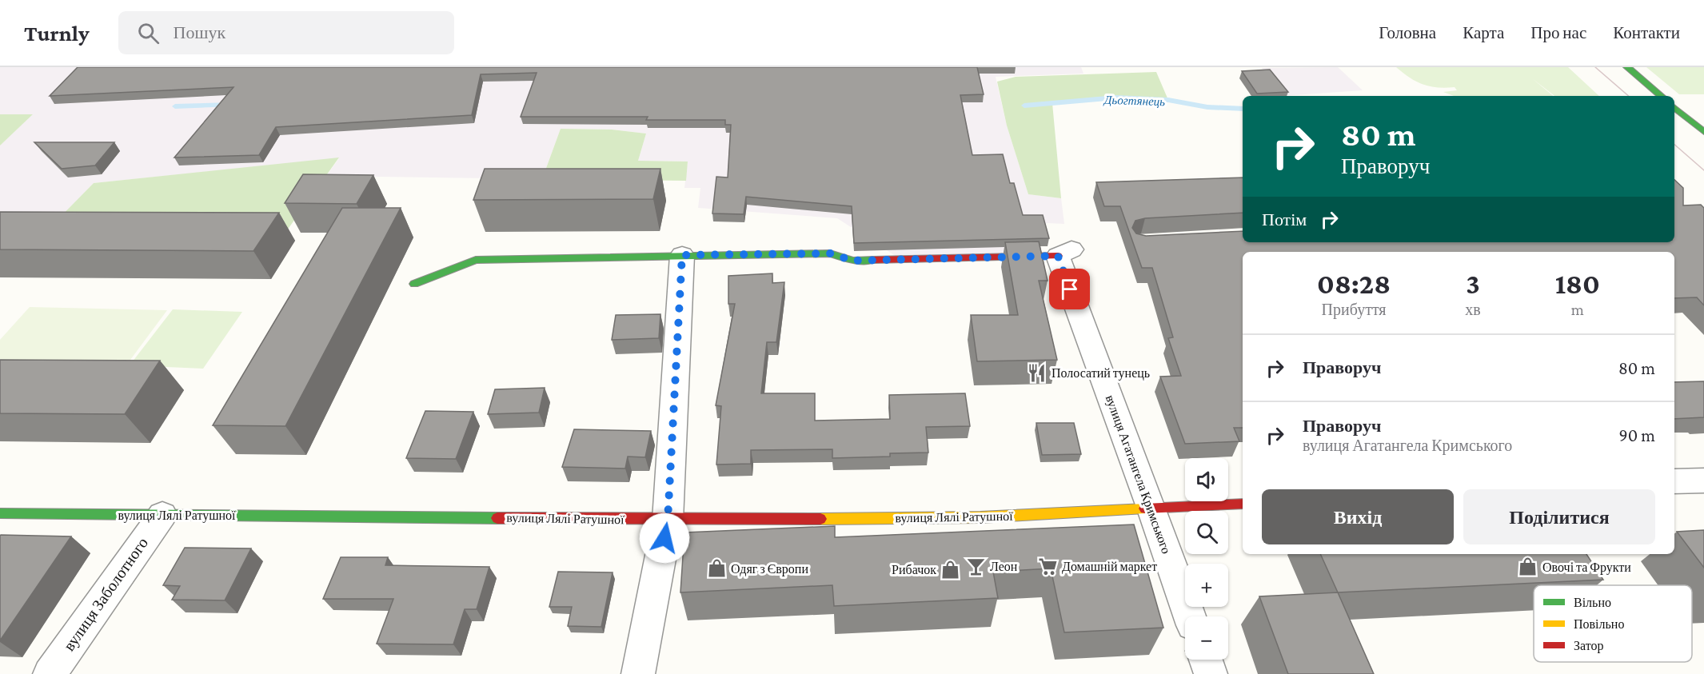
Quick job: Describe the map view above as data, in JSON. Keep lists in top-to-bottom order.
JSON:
{
  "streets": {
    "street": ["вулиця Агатангела Кримського", "вулиця Лялі Ратушної", "вулиця Заболотного"]
  },
  "crossings": [
    ["вулиця Агатангела Кримського", "вулиця Лялі Ратушної"],
    ["вулиця Лялі Ратушної", "вулиця Заболотного"]
  ],
  "water": ["Дьогтянець"],
  "places": {
    "restaurant": ["Полосатий тунець"],
    "bar": ["Леон"],
    "supermarket": ["Домашній маркет"],
    "shop": ["Овочі та Фрукти", "Одяг з Європи", "Рибачок"]
  },
  "legend": ["Вільно", "Повільно", "Затор"],
  "page": {
    "header": "Turnly",
    "search": "Пошук",
    "nav": [
      "Головна",
      "Карта",
      "Про нас",
      "Контакти"
    ],
    "turn": ["80 m", "Праворуч"],
    "then": "Потім",
    "eta": [
      "08:28",
      "Прибуття",
      "3",
      "хв",
      "180",
      "m"
    ],
    "list": [
      {
        "name": "Праворуч",
        "value": "80 m"
      },
      {
        "name": "Праворуч",
        "note": "вулиця Агатангела Кримського",
        "value": "90 m"
      }
    ],
    "map_buttons": ["+", "−"],
    "buttons": ["Вихід", "Поділитися"]
  }
}
